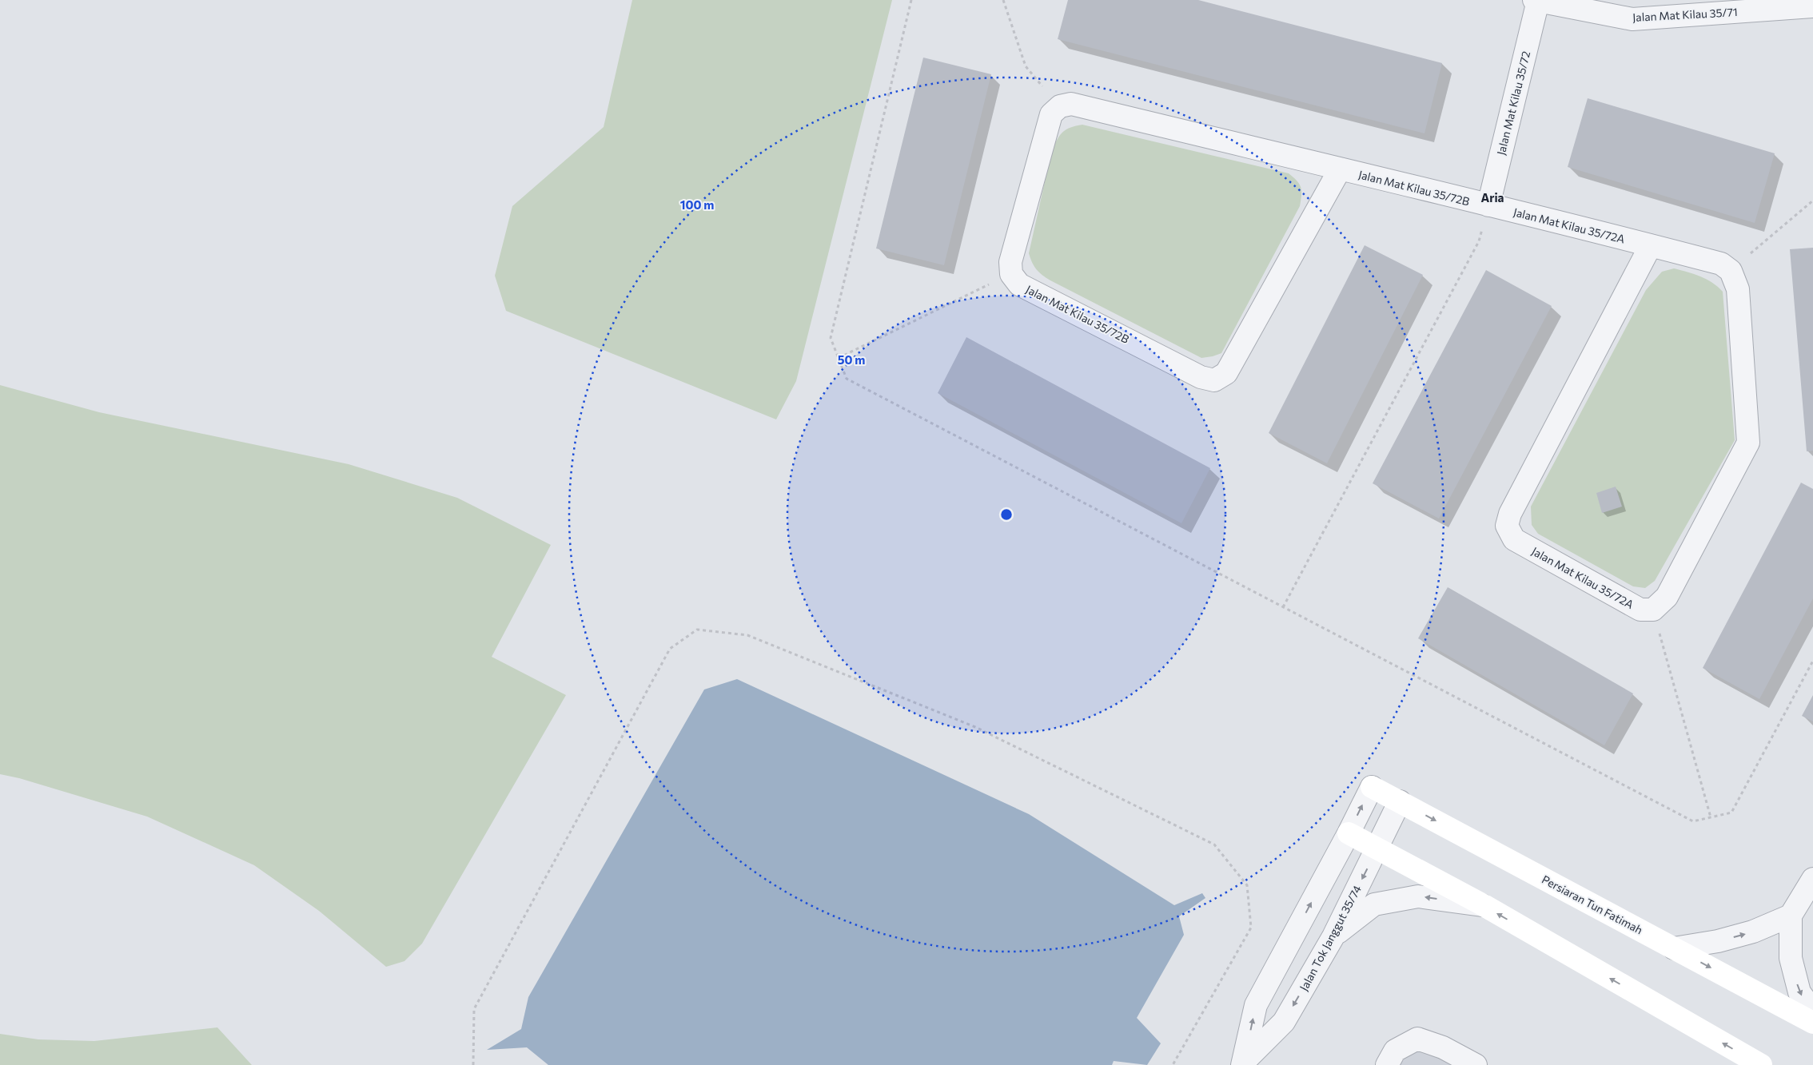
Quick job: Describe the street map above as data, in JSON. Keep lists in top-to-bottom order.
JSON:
{
  "streets": {
    "street": [
      "Jalan Mat Kilau 35/71",
      "Jalan Mat Kilau 35/72",
      "Jalan Mat Kilau 35/72B",
      "Jalan Mat Kilau 35/72A",
      "Persiaran Tun Fatimah",
      "Jalan Tok Janggut 35/74"
    ]
  },
  "crossings": [
    ["Jalan Mat Kilau 35/71", "Jalan Mat Kilau 35/72"],
    ["Jalan Mat Kilau 35/72", "Jalan Mat Kilau 35/72B"],
    ["Jalan Mat Kilau 35/72", "Jalan Mat Kilau 35/72A"],
    ["Jalan Mat Kilau 35/72B", "Jalan Mat Kilau 35/72A"],
    ["Persiaran Tun Fatimah", "Jalan Tok Janggut 35/74"]
  ],
  "districts": ["Aria"],
  "rings": ["100 m", "50 m"]
}
